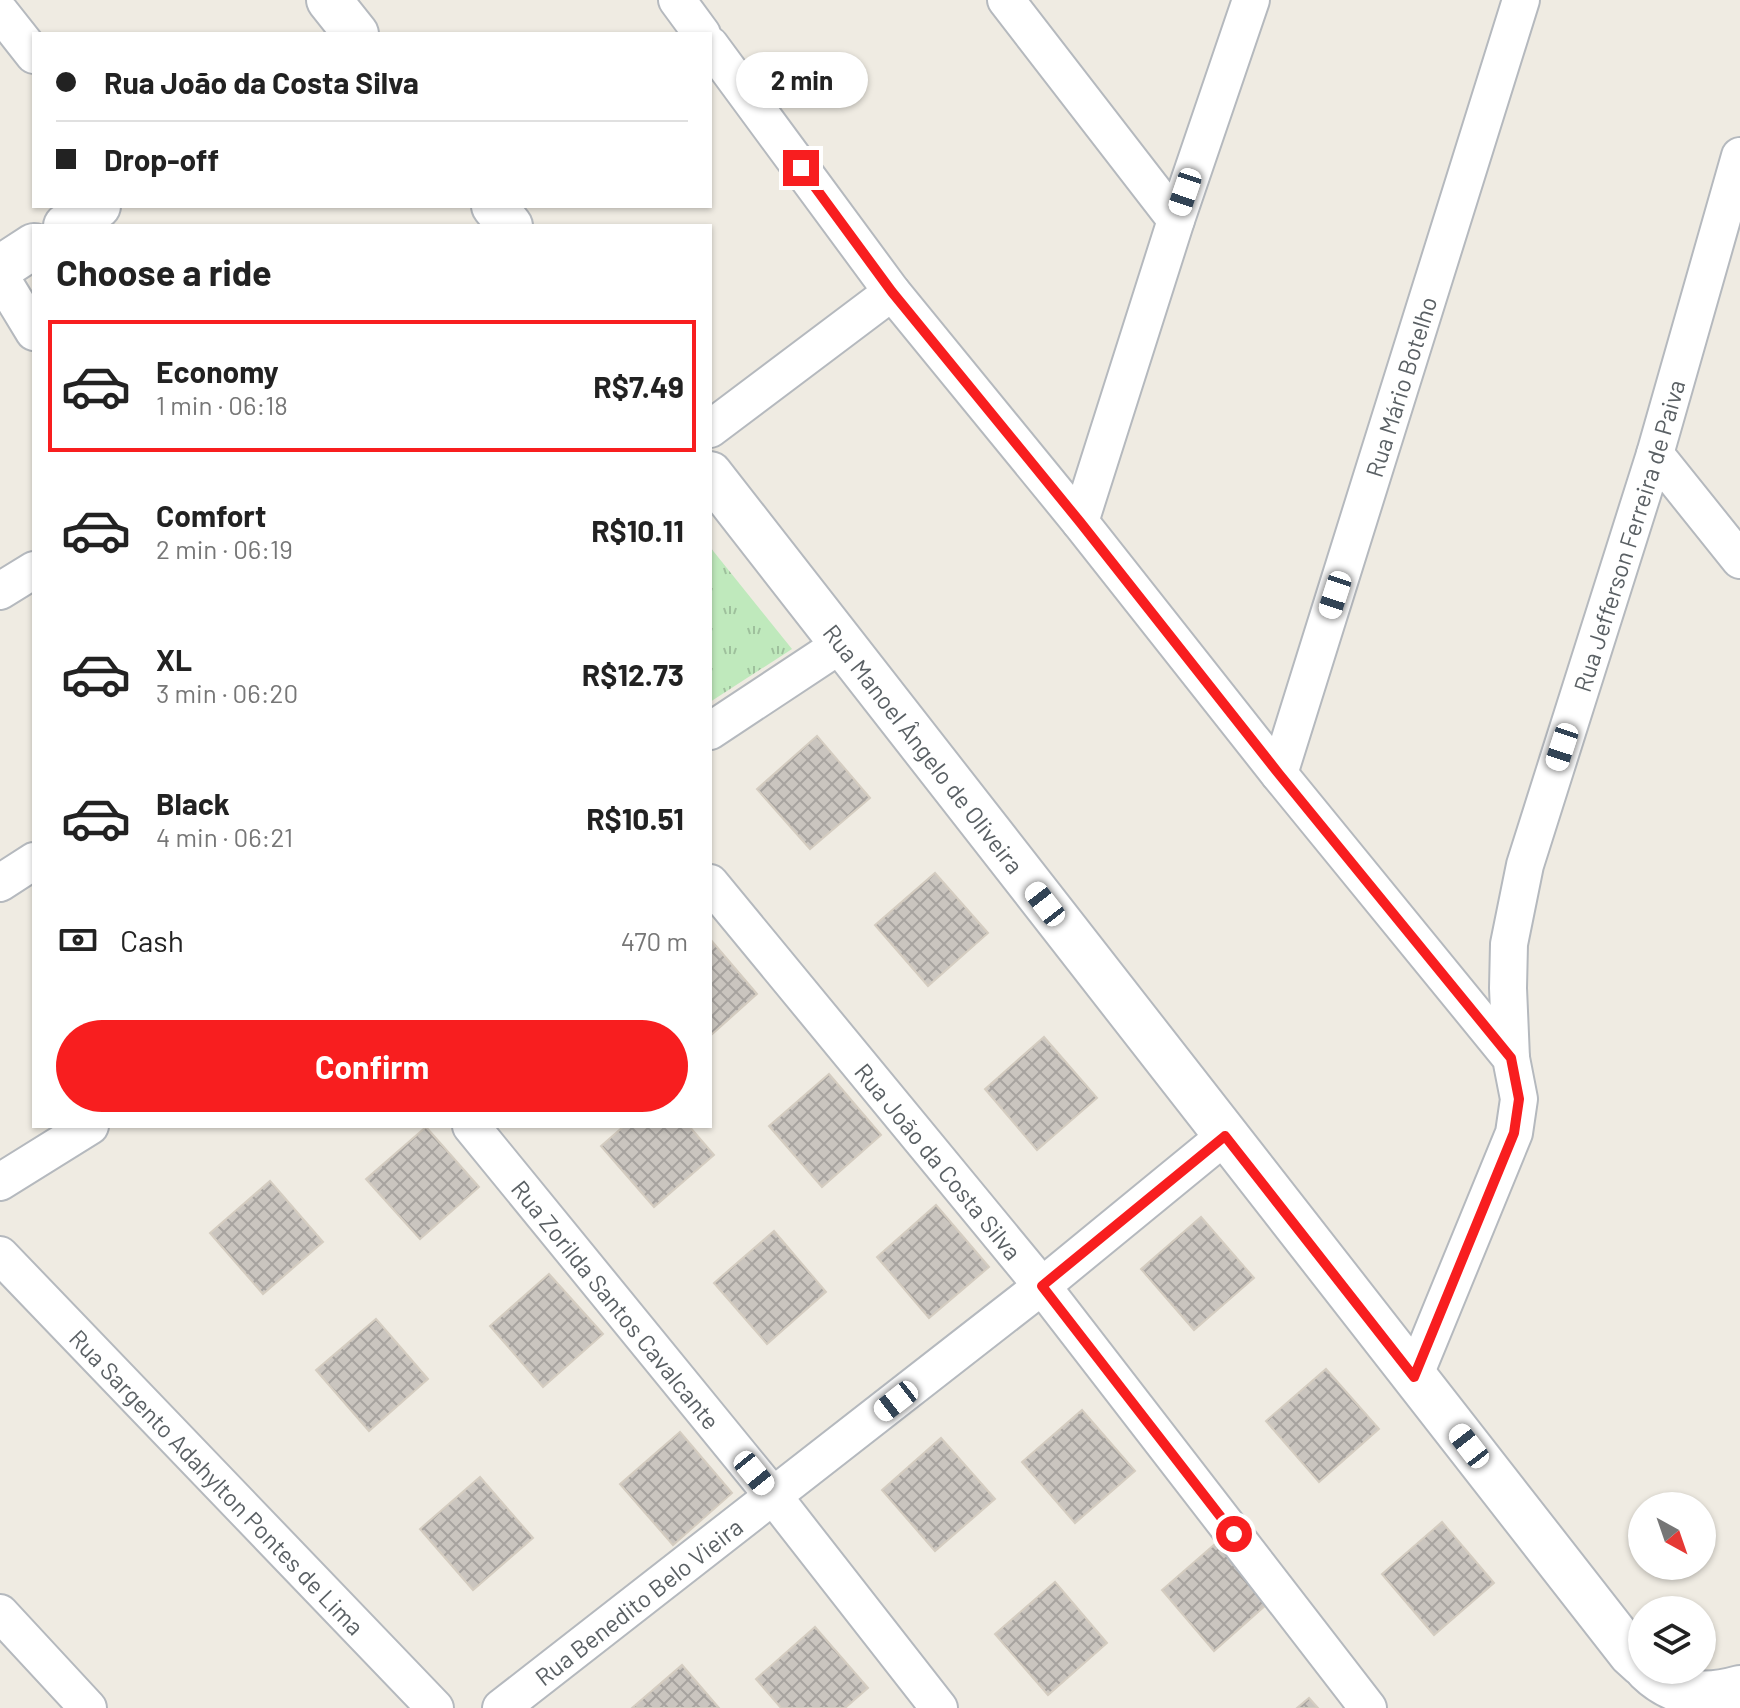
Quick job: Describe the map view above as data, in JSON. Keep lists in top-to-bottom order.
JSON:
{
  "streets": {
    "street": [
      "Rua Mário Botelho",
      "Rua Jefferson Ferreira de Paiva",
      "Rua Manoel Ângelo de Oliveira",
      "Rua João da Costa Silva",
      "Rua Zorilda Santos Cavalcante",
      "Rua Sargento Adahylton Pontes de Lima",
      "Rua Benedito Belo Vieira"
    ]
  },
  "crossings": [
    ["Rua Jefferson Ferreira de Paiva", "Rua Manoel Ângelo de Oliveira"],
    ["Rua Manoel Ângelo de Oliveira", "Rua Benedito Belo Vieira"],
    ["Rua João da Costa Silva", "Rua Benedito Belo Vieira"],
    ["Rua Zorilda Santos Cavalcante", "Rua Benedito Belo Vieira"]
  ],
  "north": "bottom right",
  "page": {
    "banner": ["Rua João da Costa Silva", "Drop-off"],
    "bubble": "2 min",
    "heading": "Choose a ride",
    "list": [
      {
        "name": "Economy",
        "note": "1 min · 06:18",
        "value": "R$7.49"
      },
      {
        "name": "Comfort",
        "note": "2 min · 06:19",
        "value": "R$10.11"
      },
      {
        "name": "XL",
        "note": "3 min · 06:20",
        "value": "R$12.73"
      },
      {
        "name": "Black",
        "note": "4 min · 06:21",
        "value": "R$10.51"
      }
    ],
    "pay": ["Cash", "470 m"],
    "buttons": "Confirm"
  }
}
